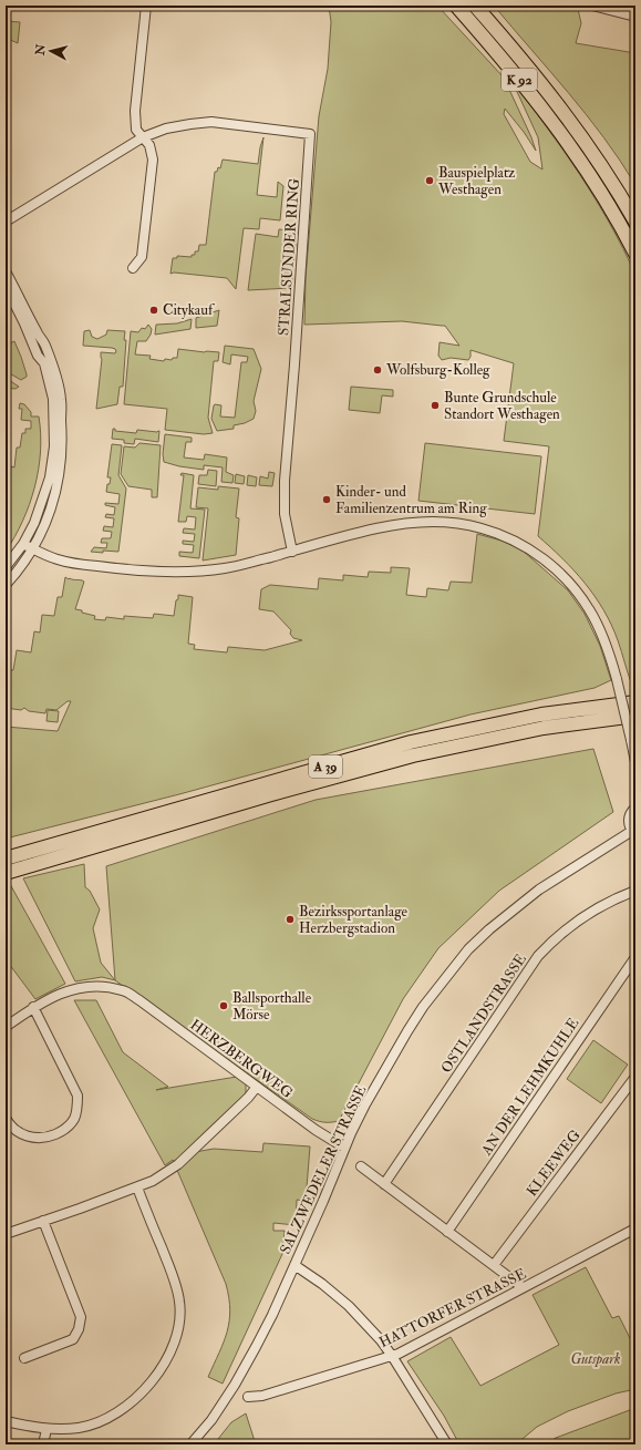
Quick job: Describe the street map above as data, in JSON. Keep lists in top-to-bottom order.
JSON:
{
  "streets": {
    "highway": ["K 92", "A 39"],
    "street": [
      "STRALSUNDER RING",
      "OSTLANDSTRASSE",
      "HERZBERGWEG",
      "AN DER LEHMKUHLE",
      "KLEEWEG",
      "SALZWEDELER STRASSE",
      "HATTORFER STRASSE"
    ]
  },
  "crossings": [
    ["HERZBERGWEG", "SALZWEDELER STRASSE"]
  ],
  "parks": ["Gutspark"],
  "places": [
    "Bauspielplatz Westhagen",
    "Citykauf",
    "Wolfsburg-Kolleg",
    "Bunte Grundschule Standort Westhagen",
    "Kinder- und Familienzentrum am Ring",
    "Bezirkssportanlage Herzbergstadion",
    "Ballsporthalle Mörse"
  ],
  "north": "left"
}
